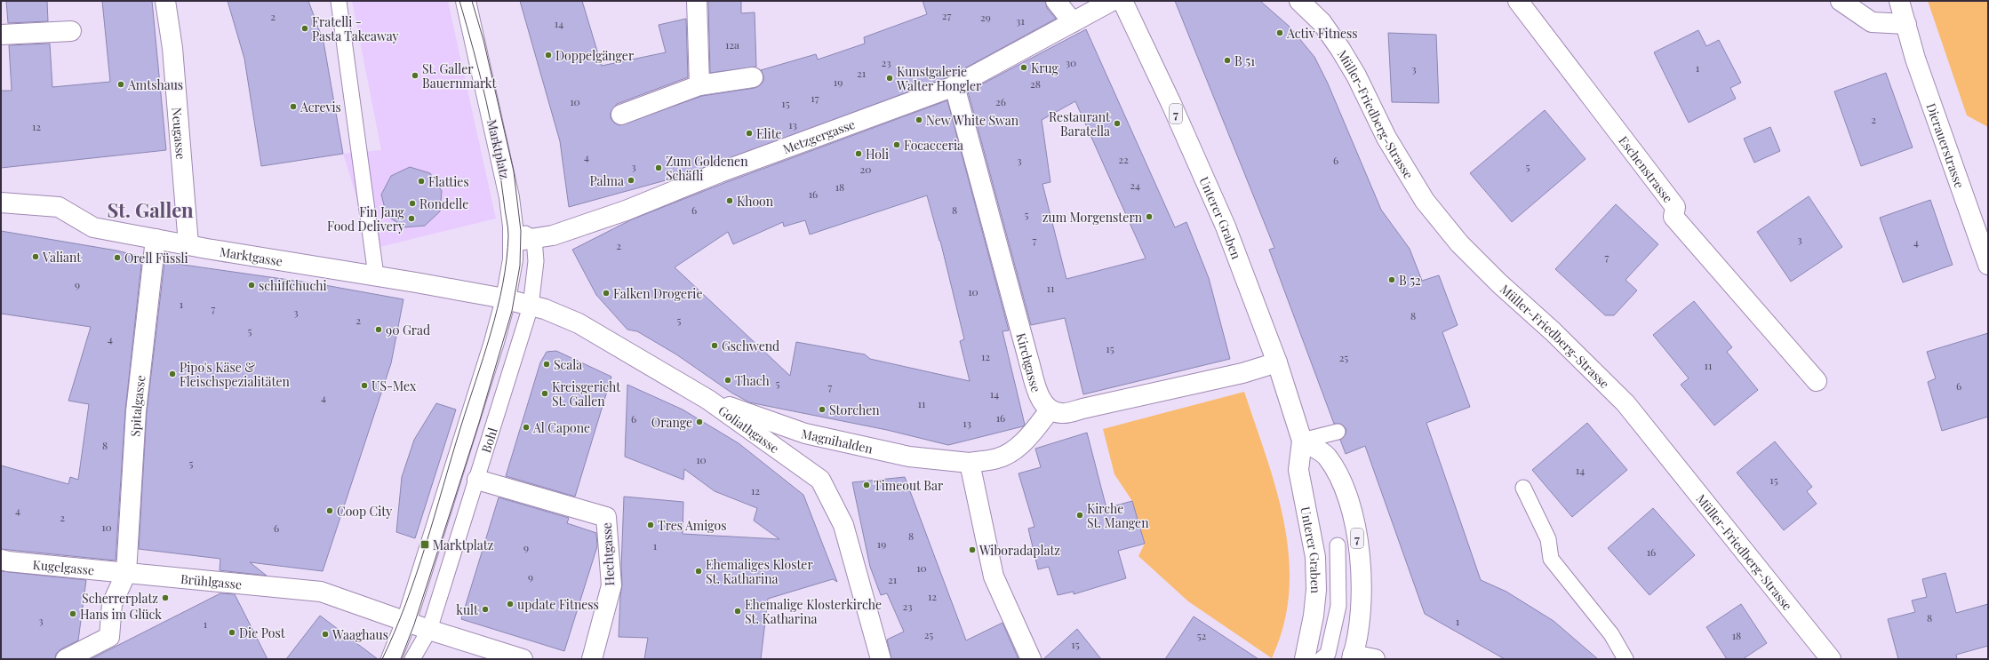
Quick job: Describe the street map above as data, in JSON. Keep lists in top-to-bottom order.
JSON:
{
  "streets": {
    "street": [
      "7",
      "Müller-Friedberg-Strasse",
      "Neugasse",
      "Metzgergasse",
      "Dierauerstrasse",
      "Marktplatz",
      "Eschenstrasse",
      "Unterer Graben",
      "Marktgasse",
      "Kirchgasse",
      "Spitalgasse",
      "Goliathgasse",
      "Magnihalden",
      "Bohl",
      "Hechtgasse",
      "Kugelgasse",
      "Brühlgasse"
    ]
  },
  "crossings": [
    ["7", "Unterer Graben"],
    ["Neugasse", "Marktgasse"],
    ["Metzgergasse", "Marktplatz"],
    ["Metzgergasse", "Kirchgasse"],
    ["Metzgergasse", "Bohl"],
    ["Marktplatz", "Marktgasse"],
    ["Marktplatz", "Goliathgasse"],
    ["Marktplatz", "Bohl"],
    ["Marktgasse", "Spitalgasse"],
    ["Marktgasse", "Goliathgasse"],
    ["Marktgasse", "Bohl"],
    ["Kirchgasse", "Magnihalden"],
    ["Spitalgasse", "Kugelgasse"],
    ["Spitalgasse", "Brühlgasse"],
    ["Goliathgasse", "Magnihalden"],
    ["Goliathgasse", "Bohl"],
    ["Bohl", "Hechtgasse"],
    ["Bohl", "Brühlgasse"],
    ["Kugelgasse", "Brühlgasse"]
  ],
  "districts": ["St. Gallen"],
  "places": {
    "other": [
      "Fratelli - Pasta Takeaway",
      "Activ Fitness",
      "Doppelgänger",
      "B 51",
      "Krug",
      "St. Galler Bauernmarkt",
      "Kunstgalerie Walter Hongler",
      "Amtshaus",
      "Acrevis",
      "New White Swan",
      "Restaurant Baratella",
      "Elite",
      "Focacceria",
      "Holi",
      "Zum Goldenen Schäfli",
      "Palma",
      "Flatties",
      "Khoon",
      "Rondelle",
      "zum Morgenstern",
      "Fin Jang Food Delivery",
      "Valiant",
      "Orell Füssli",
      "B 52",
      "schiffchuchi",
      "Falken Drogerie",
      "90 Grad",
      "Gschwend",
      "Scala",
      "Pipo's Käse & Fleischspezialitäten",
      "Thach",
      "US-Mex",
      "Kreisgericht St. Gallen",
      "Storchen",
      "Orange",
      "Al Capone",
      "Timeout Bar",
      "Coop City",
      "Kirche St. Mangen",
      "Tres Amigos",
      "Wiboradaplatz",
      "Ehemaliges Kloster St. Katharina",
      "Scherrerplatz",
      "update Fitness",
      "kult",
      "Ehemalige Klosterkirche St. Katharina",
      "Hans im Glück",
      "Die Post",
      "Waaghaus"
    ],
    "transit": ["Marktplatz"]
  },
  "house_numbers": [
    "27",
    "2",
    "29",
    "31",
    "14",
    "12a",
    "23",
    "30",
    "1",
    "3",
    "21",
    "19",
    "28",
    "17",
    "10",
    "26",
    "15",
    "2",
    "13",
    "12",
    "4",
    "22",
    "3",
    "6",
    "3",
    "5",
    "20",
    "24",
    "18",
    "16",
    "6",
    "8",
    "5",
    "3",
    "7",
    "4",
    "2",
    "7",
    "9",
    "11",
    "10",
    "1",
    "7",
    "3",
    "8",
    "2",
    "5",
    "5",
    "4",
    "15",
    "12",
    "25",
    "11",
    "5",
    "6",
    "7",
    "14",
    "4",
    "11",
    "16",
    "6",
    "13",
    "8",
    "10",
    "5",
    "14",
    "15",
    "12",
    "4",
    "2",
    "10",
    "6",
    "8",
    "19",
    "1",
    "9",
    "16",
    "10",
    "9",
    "21",
    "12",
    "23",
    "8",
    "3",
    "1",
    "1",
    "25",
    "52",
    "18",
    "15"
  ]
}
